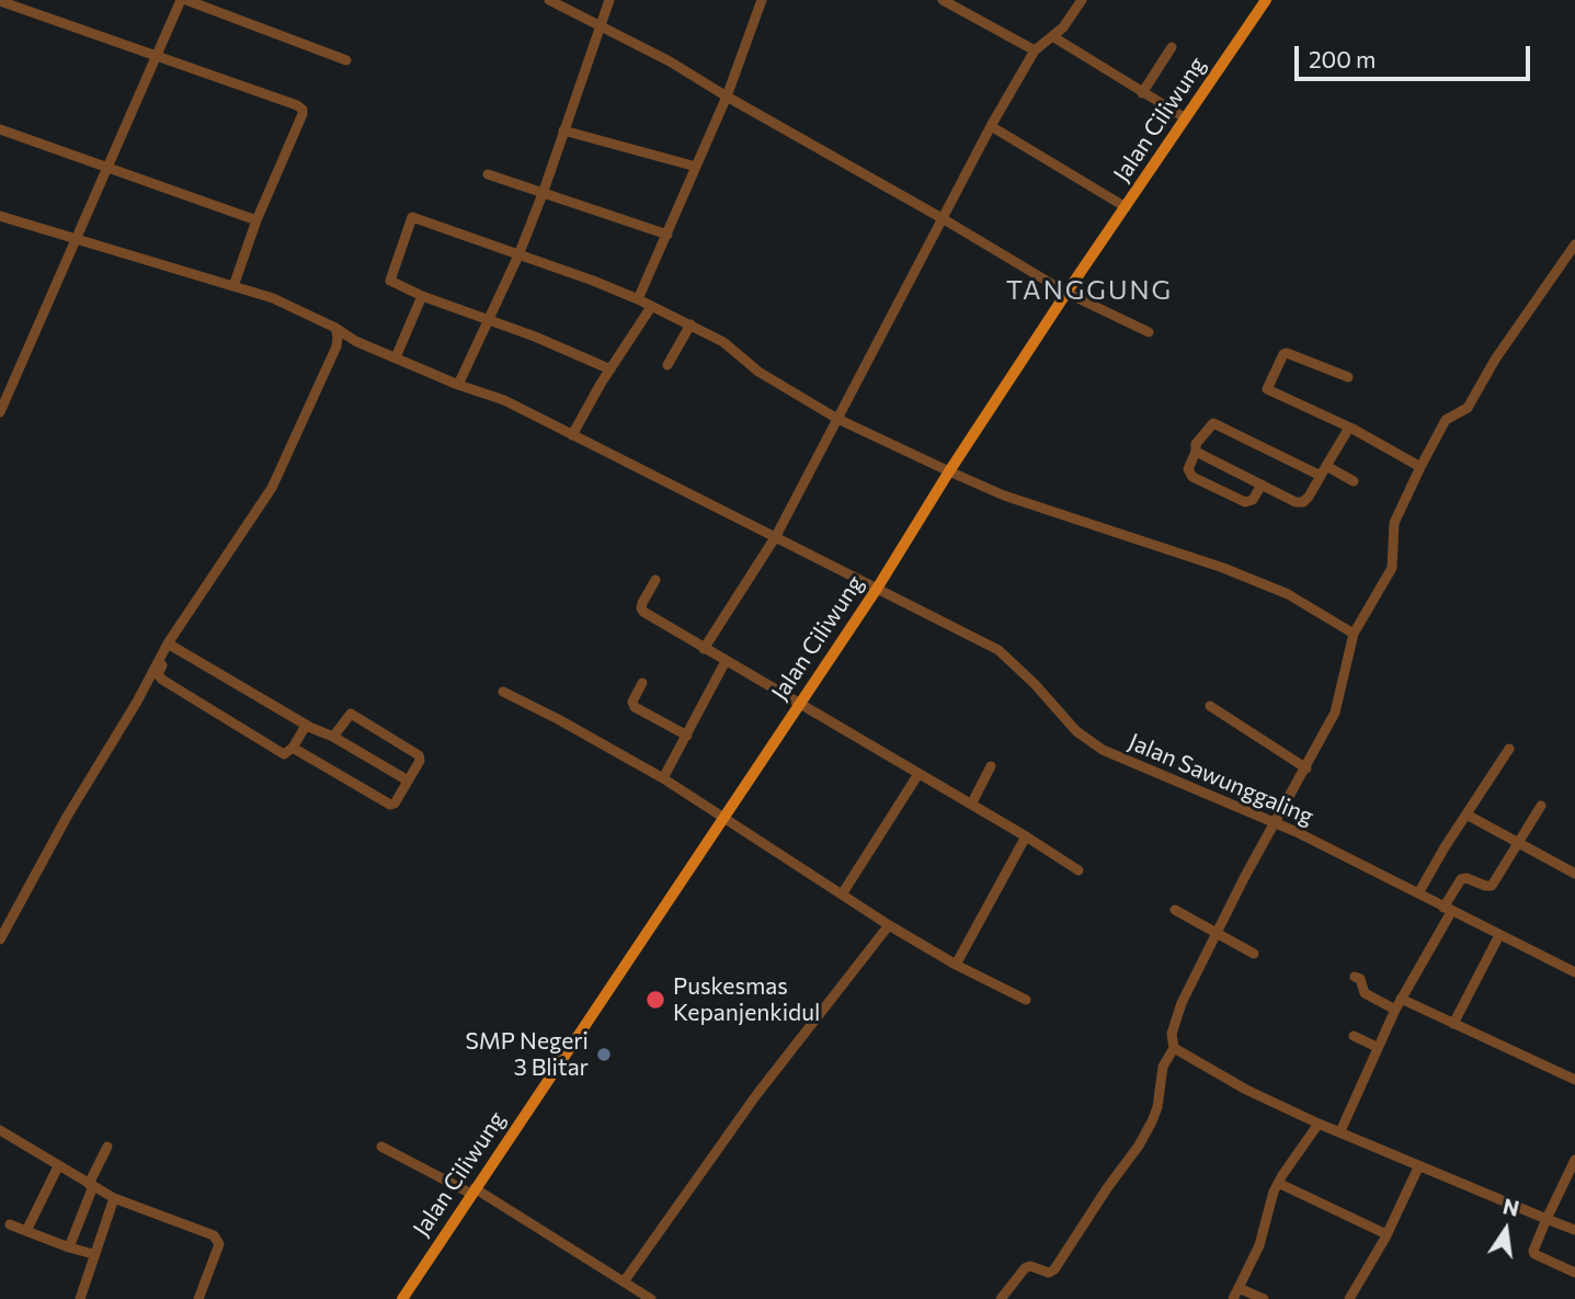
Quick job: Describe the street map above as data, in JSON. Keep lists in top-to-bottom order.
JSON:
{
  "streets": {
    "main road": ["Jalan Ciliwung"],
    "street": ["Jalan Sawunggaling"]
  },
  "crossings": [
    ["Jalan Ciliwung", "Jalan Sawunggaling"]
  ],
  "districts": ["TANGGUNG"],
  "places": ["Puskesmas Kepanjenkidul", "SMP Negeri 3 Blitar"],
  "scale_bar": "200 m",
  "north": "top"
}
